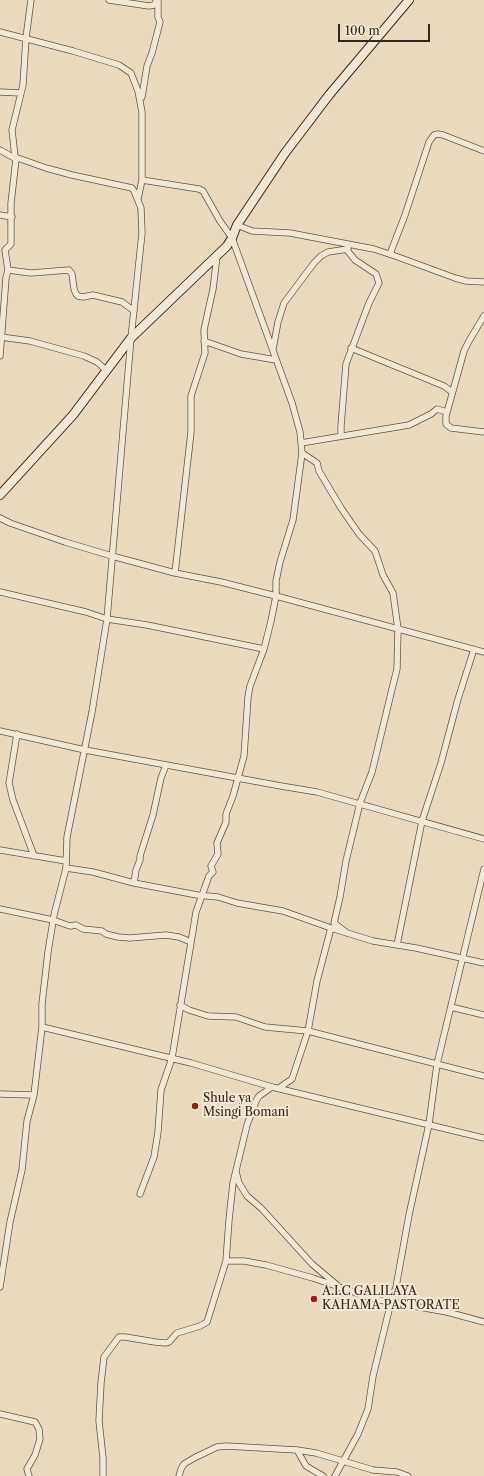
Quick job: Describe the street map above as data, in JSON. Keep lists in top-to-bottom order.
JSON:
{
  "places": ["Shule ya Msingi Bomani", "A.I.C GALILAYA KAHAMA PASTORATE"],
  "scale_bar": "100 m"
}
